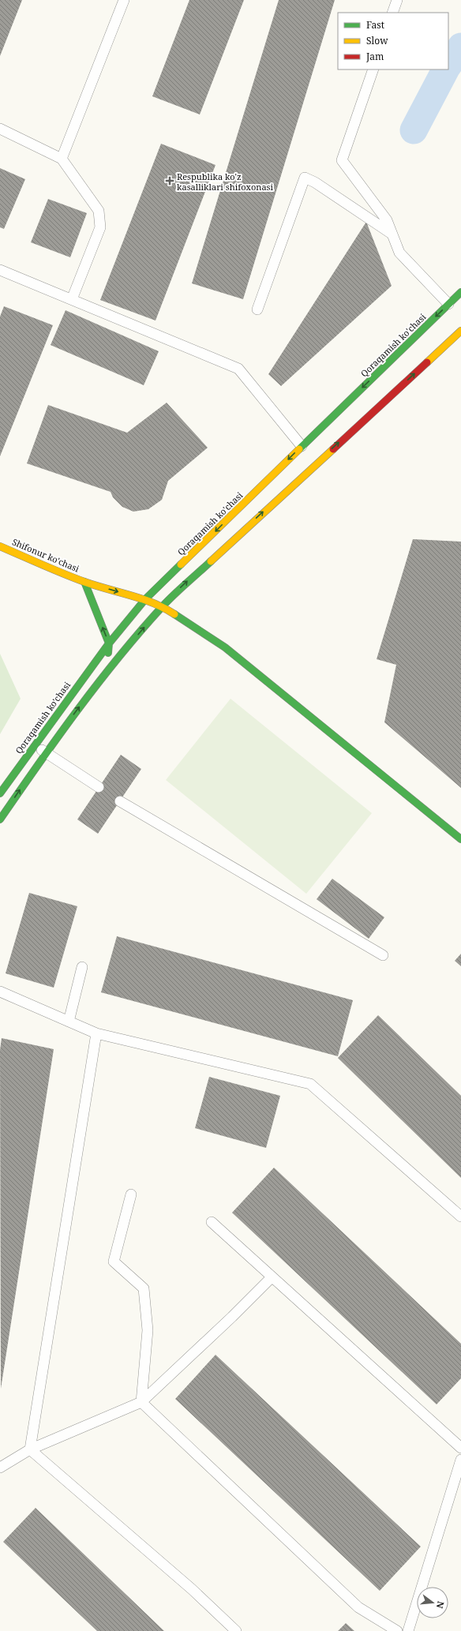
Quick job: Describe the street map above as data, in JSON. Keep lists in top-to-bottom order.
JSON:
{
  "streets": {
    "main road": ["Qoraqamish ko'chasi", "Shifonur ko'chasi"]
  },
  "crossings": [
    ["Qoraqamish ko'chasi", "Shifonur ko'chasi"]
  ],
  "places": {
    "health": ["Respublika ko'z kasalliklari shifoxonasi"]
  },
  "legend": ["Fast", "Slow", "Jam"],
  "north": "right"
}
